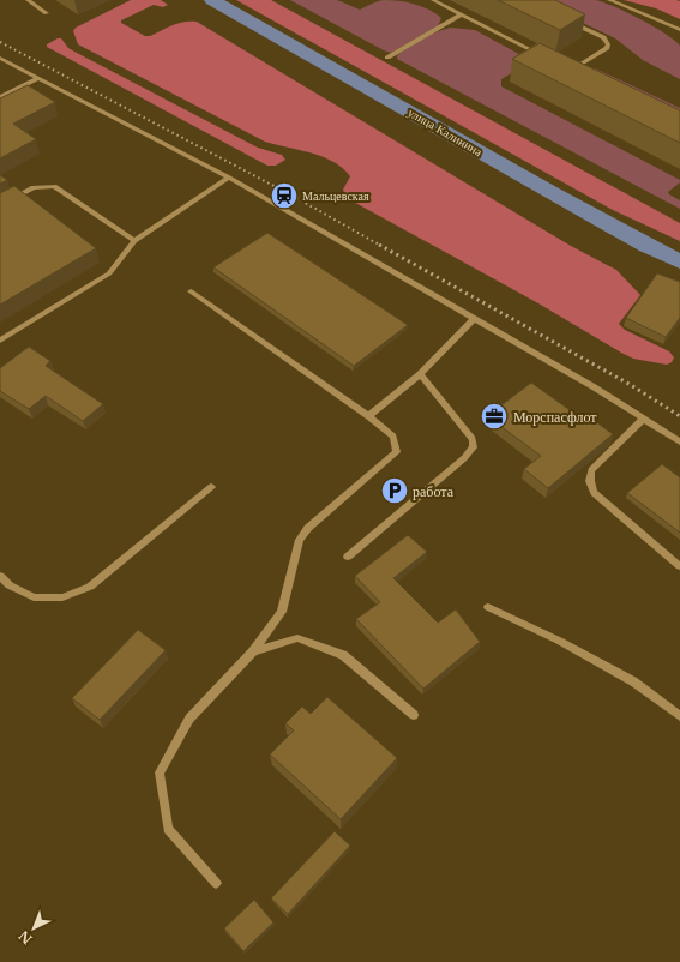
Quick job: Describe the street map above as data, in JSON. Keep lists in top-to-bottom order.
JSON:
{
  "streets": {
    "main road": ["улица Калинина"]
  },
  "places": {
    "station": ["Мальцевская"],
    "office": ["Морспасфлот"],
    "parking": ["работа"]
  },
  "north": "bottom left"
}
